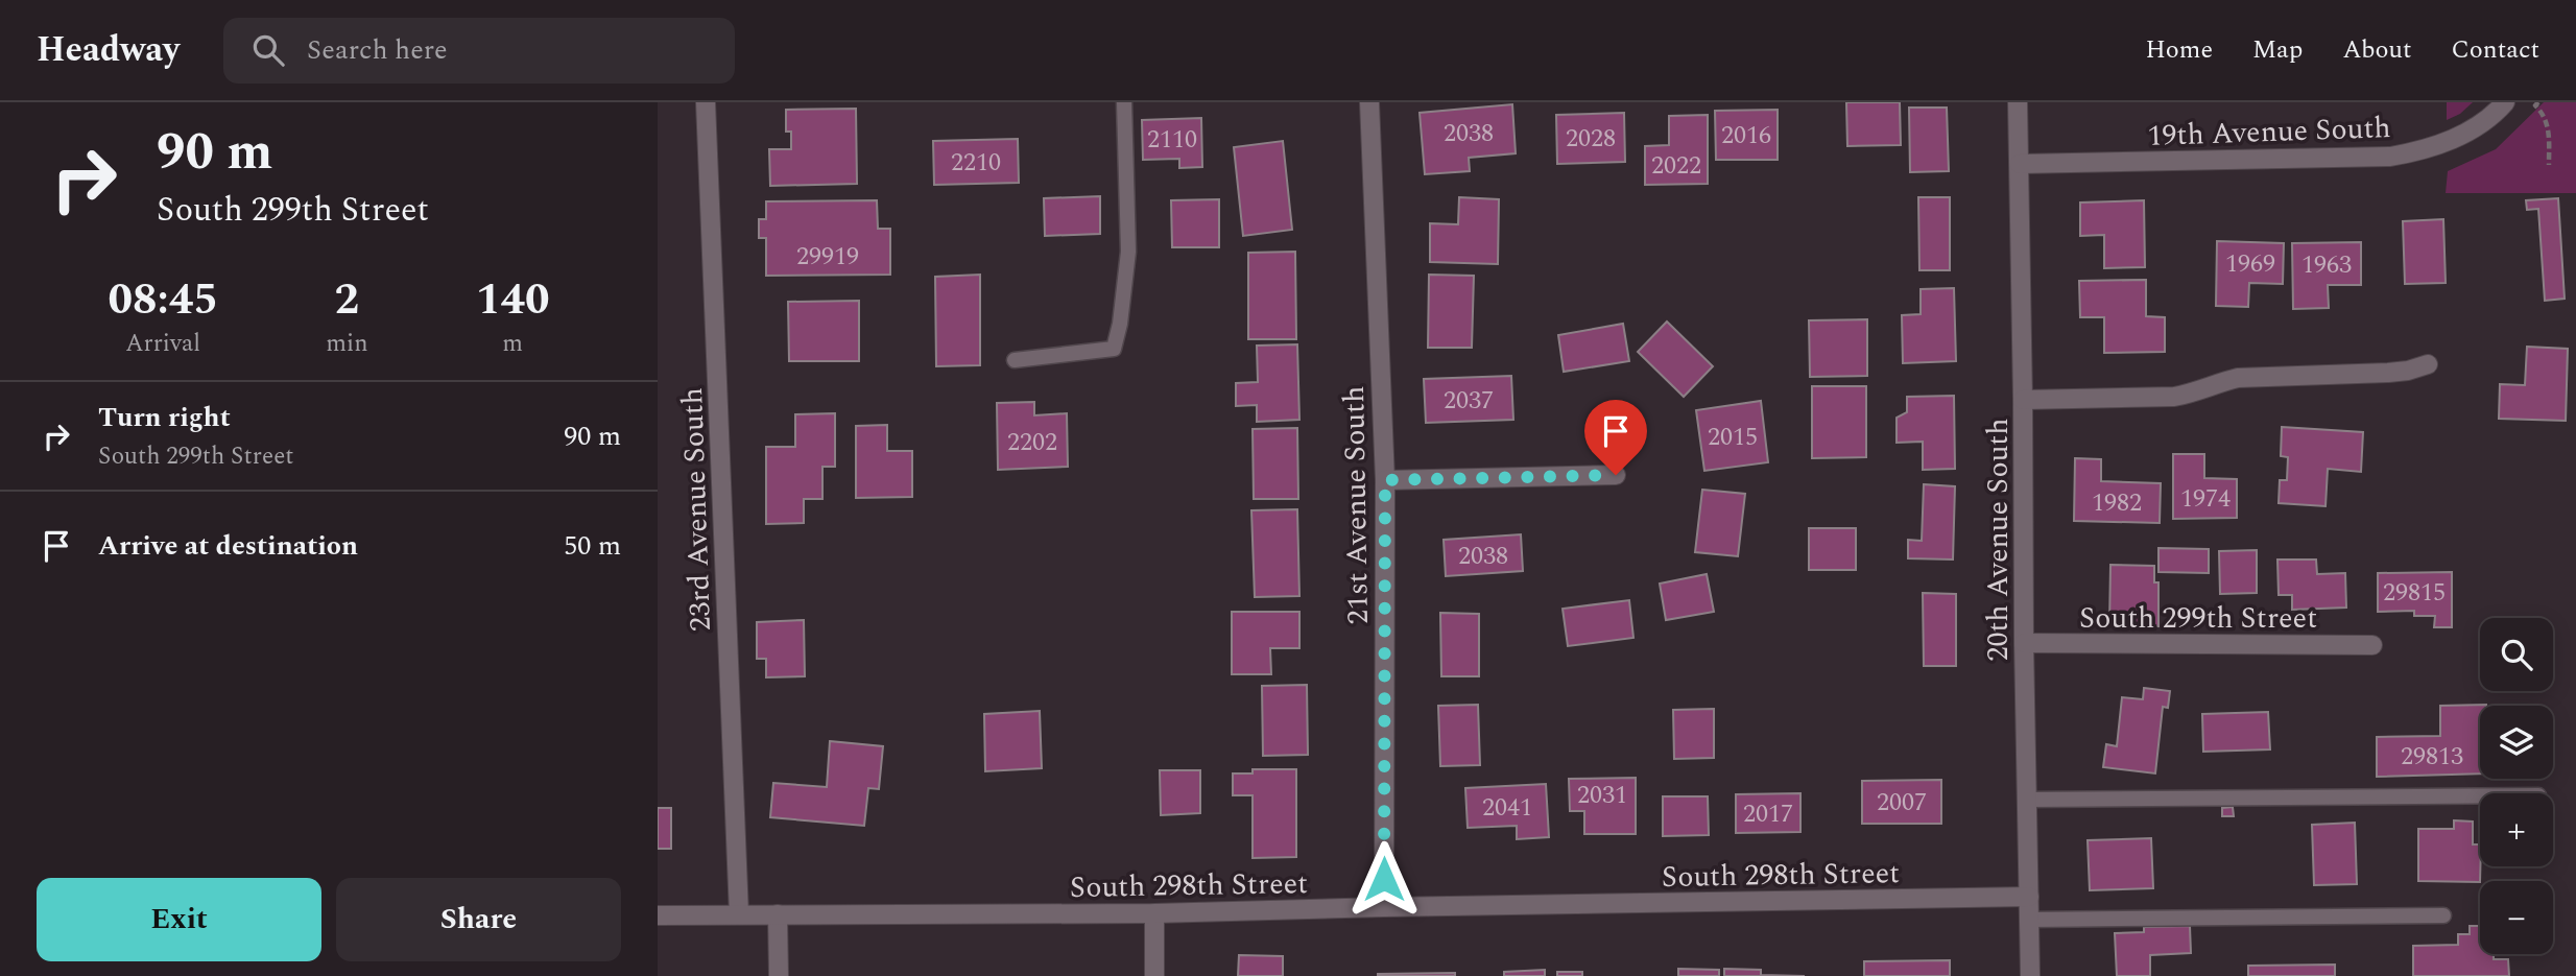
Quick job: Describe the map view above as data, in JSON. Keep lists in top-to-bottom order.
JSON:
{
  "streets": {
    "street": [
      "19th Avenue South",
      "21st Avenue South",
      "23rd Avenue South",
      "20th Avenue South",
      "South 299th Street",
      "South 298th Street"
    ]
  },
  "crossings": [
    ["19th Avenue South", "20th Avenue South"],
    ["21st Avenue South", "South 298th Street"],
    ["23rd Avenue South", "South 298th Street"],
    ["20th Avenue South", "South 299th Street"],
    ["20th Avenue South", "South 298th Street"]
  ],
  "house_numbers": [
    "2038",
    "2016",
    "2028",
    "2110",
    "2210",
    "2022",
    "29919",
    "1969",
    "1963",
    "2037",
    "2015",
    "2202",
    "1974",
    "1982",
    "2038",
    "29815",
    "29813",
    "2031",
    "2007",
    "2041",
    "2017"
  ],
  "page": {
    "header": "Headway",
    "search": "Search here",
    "nav": [
      "Home",
      "Map",
      "About",
      "Contact"
    ],
    "turn": ["90 m", "South 299th Street"],
    "eta": [
      "08:45",
      "Arrival",
      "2",
      "min",
      "140",
      "m"
    ],
    "list": [
      {
        "name": "Turn right",
        "note": "South 299th Street",
        "value": "90 m"
      },
      {
        "name": "Arrive at destination",
        "value": "50 m"
      }
    ],
    "map_buttons": ["+", "−"],
    "buttons": ["Exit", "Share"]
  }
}
